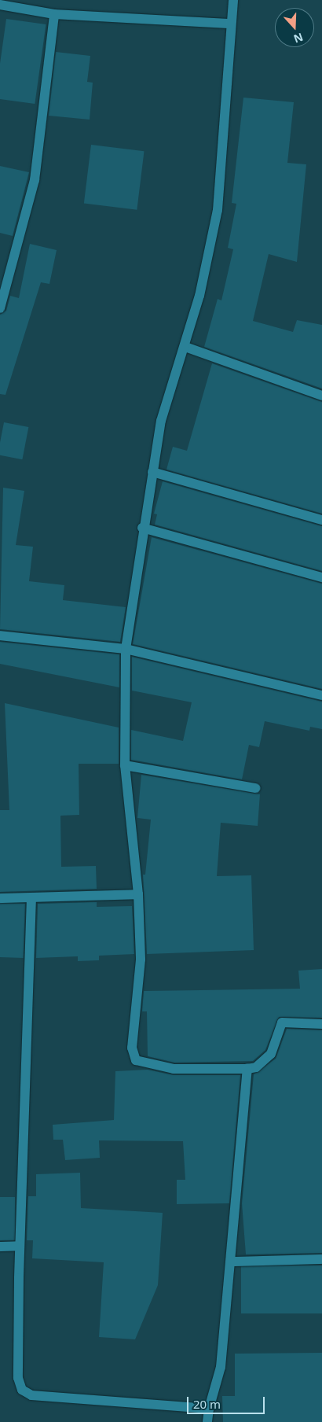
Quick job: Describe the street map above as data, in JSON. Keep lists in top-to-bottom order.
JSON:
{
  "scale_bar": "20 m",
  "north": "bottom"
}
